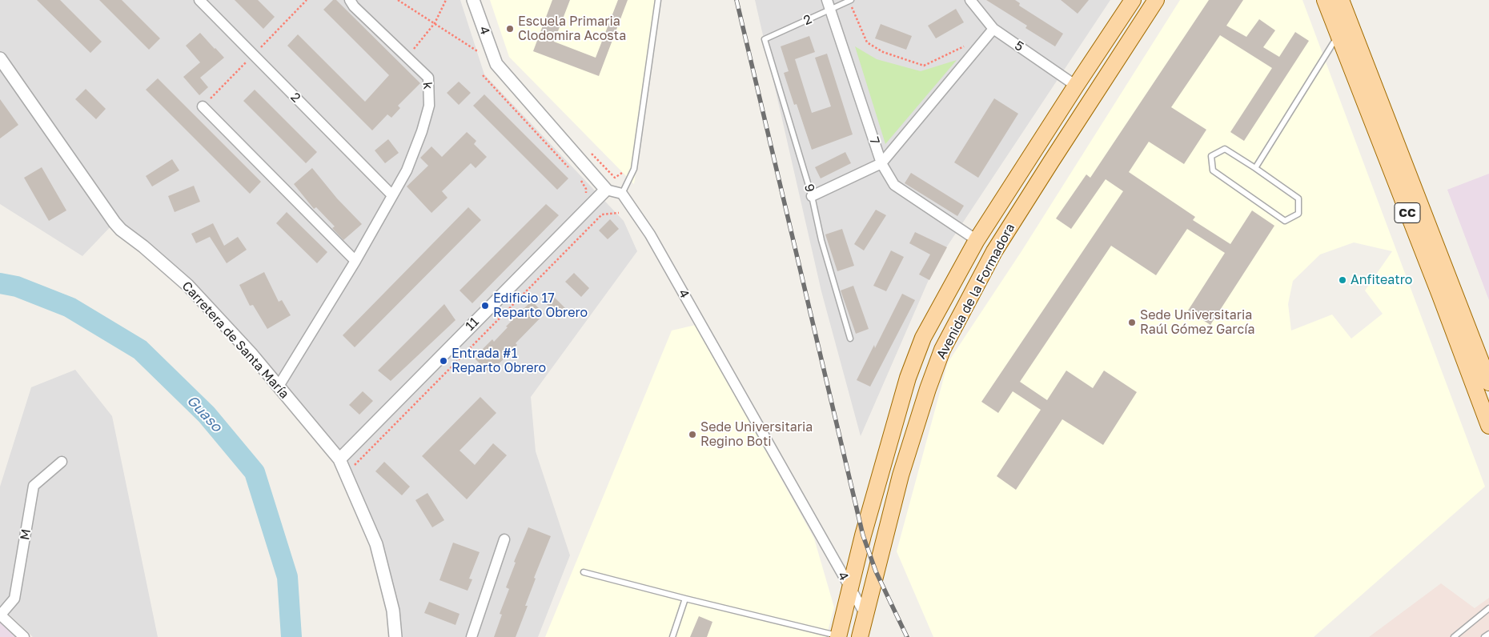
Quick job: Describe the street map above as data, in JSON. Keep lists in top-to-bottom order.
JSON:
{
  "streets": {
    "main road": ["CC", "Avenida de la Formadora"],
    "street": [
      "2",
      "4",
      "5",
      "k",
      "7",
      "11",
      "Carretera de Santa María",
      "M"
    ],
    "lane": ["9"]
  },
  "crossings": [
    ["2", "k"],
    ["2", "7"],
    ["2", "9"],
    ["4", "Avenida de la Formadora"],
    ["4", "11"],
    ["5", "Avenida de la Formadora"],
    ["k", "Carretera de Santa María"],
    ["7", "Avenida de la Formadora"],
    ["11", "Carretera de Santa María"]
  ],
  "water": ["Guaso"],
  "places": [
    "Escuela Primaria Clodomira Acosta",
    "Anfiteatro",
    "Edificio 17 Reparto Obrero",
    "Sede Universitaria Raúl Gómez García",
    "Entrada #1 Reparto Obrero",
    "Sede Universitaria Regino Boti"
  ]
}
